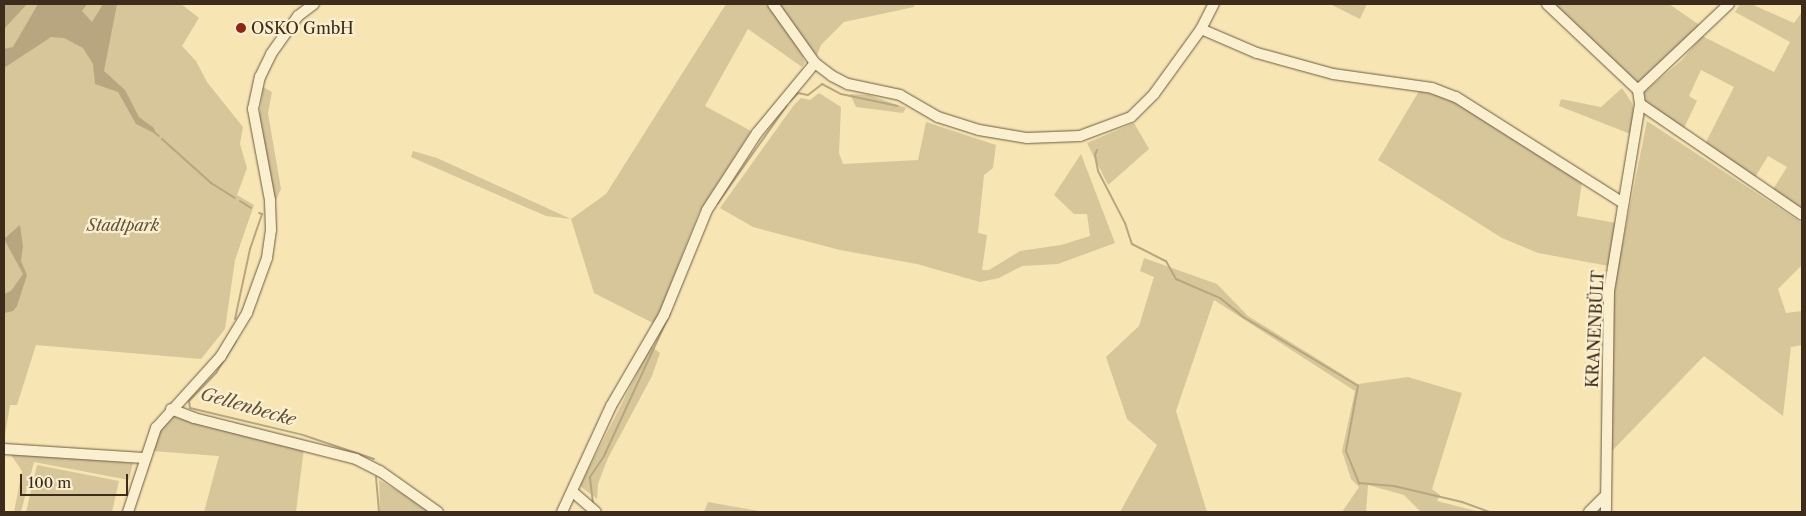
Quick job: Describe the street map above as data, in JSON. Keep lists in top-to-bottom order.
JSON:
{
  "streets": {
    "street": ["KRANENBÜLT"]
  },
  "water": ["Gellenbecke"],
  "parks": ["Stadtpark"],
  "places": ["OSKO GmbH"],
  "scale_bar": "100 m"
}
